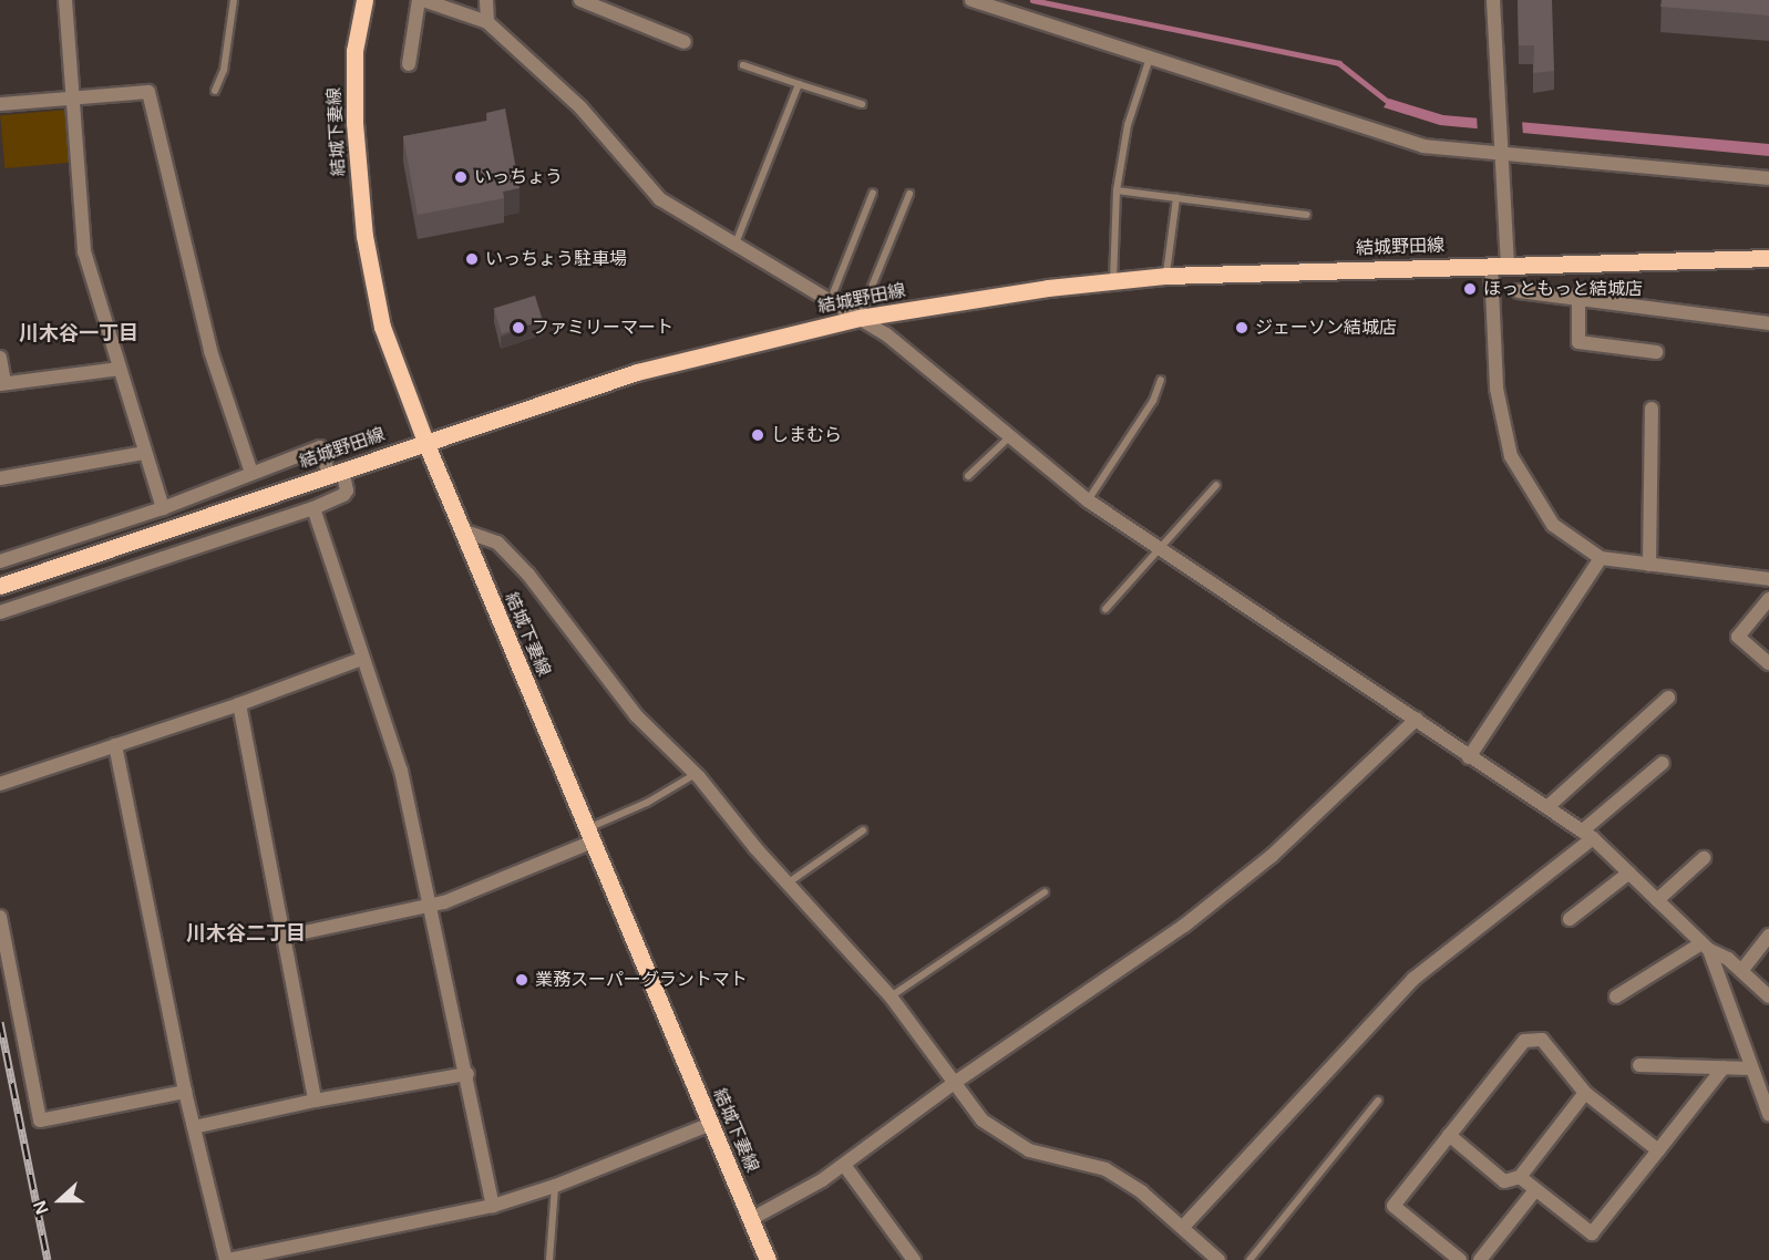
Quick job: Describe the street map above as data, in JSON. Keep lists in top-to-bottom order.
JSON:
{
  "streets": {
    "main road": ["結城下妻線", "結城野田線"]
  },
  "crossings": [
    ["結城下妻線", "結城野田線"]
  ],
  "districts": ["川木谷一丁目", "川木谷二丁目"],
  "places": [
    "いっちょう",
    "いっちょう駐車場",
    "ほっともっと結城店",
    "ファミリーマート",
    "ジェーソン結城店",
    "しまむら",
    "業務スーパーグラントマト"
  ],
  "north": "left"
}
